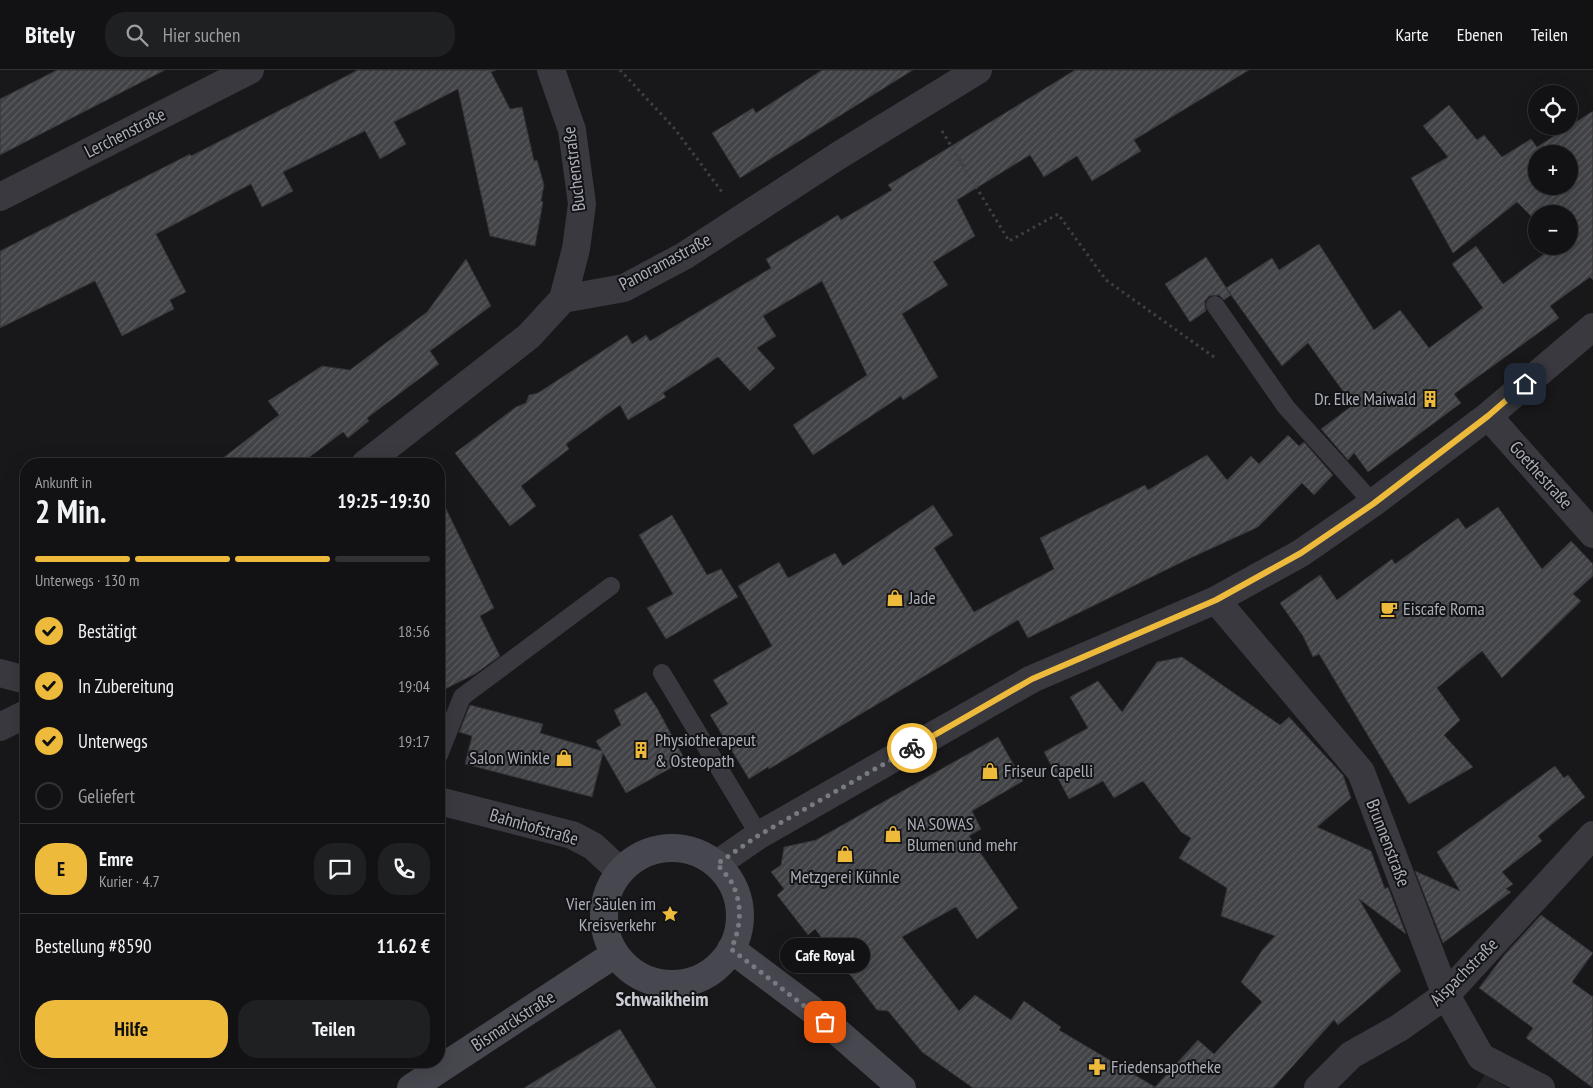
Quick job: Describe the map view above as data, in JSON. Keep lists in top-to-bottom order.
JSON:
{
  "streets": {
    "street": [
      "Lerchenstraße",
      "Buchenstraße",
      "Panoramastraße",
      "Goethestraße",
      "Bahnhofstraße",
      "Brunnenstraße",
      "Aispachstraße",
      "Bismarckstraße"
    ]
  },
  "crossings": [
    ["Buchenstraße", "Panoramastraße"],
    ["Bahnhofstraße", "Bismarckstraße"],
    ["Brunnenstraße", "Aispachstraße"]
  ],
  "districts": ["Schwaikheim"],
  "places": {
    "building": ["Dr. Elke Maiwald", "Physiotherapeut & Osteopath"],
    "shop": [
      "Jade",
      "Salon Winkle",
      "Friseur Capelli",
      "NA SOWAS Blumen und mehr",
      "Metzgerei Kühnle"
    ],
    "cafe": ["Eiscafe Roma"],
    "place": ["Vier Säulen im Kreisverkehr"],
    "other": ["Cafe Royal"],
    "pharmacy": ["Friedensapotheke"]
  },
  "page": {
    "header": "Bitely",
    "search": "Hier suchen",
    "nav": ["Karte", "Ebenen", "Teilen"],
    "map_buttons": ["+", "−"],
    "heading": ["2 Min.", "Ankunft in", "19:25–19:30"],
    "panel": [
      "Emre",
      "Kurier · 4.7",
      "Bestellung #8590",
      "11.62 €"
    ],
    "bar": "Unterwegs · 130 m",
    "list": [
      ["Bestätigt", "18:56"],
      ["In Zubereitung", "19:04"],
      ["Unterwegs", "19:17"],
      "Geliefert"
    ],
    "round": "E",
    "bubble": "Cafe Royal",
    "buttons": ["Hilfe", "Teilen"]
  }
}
